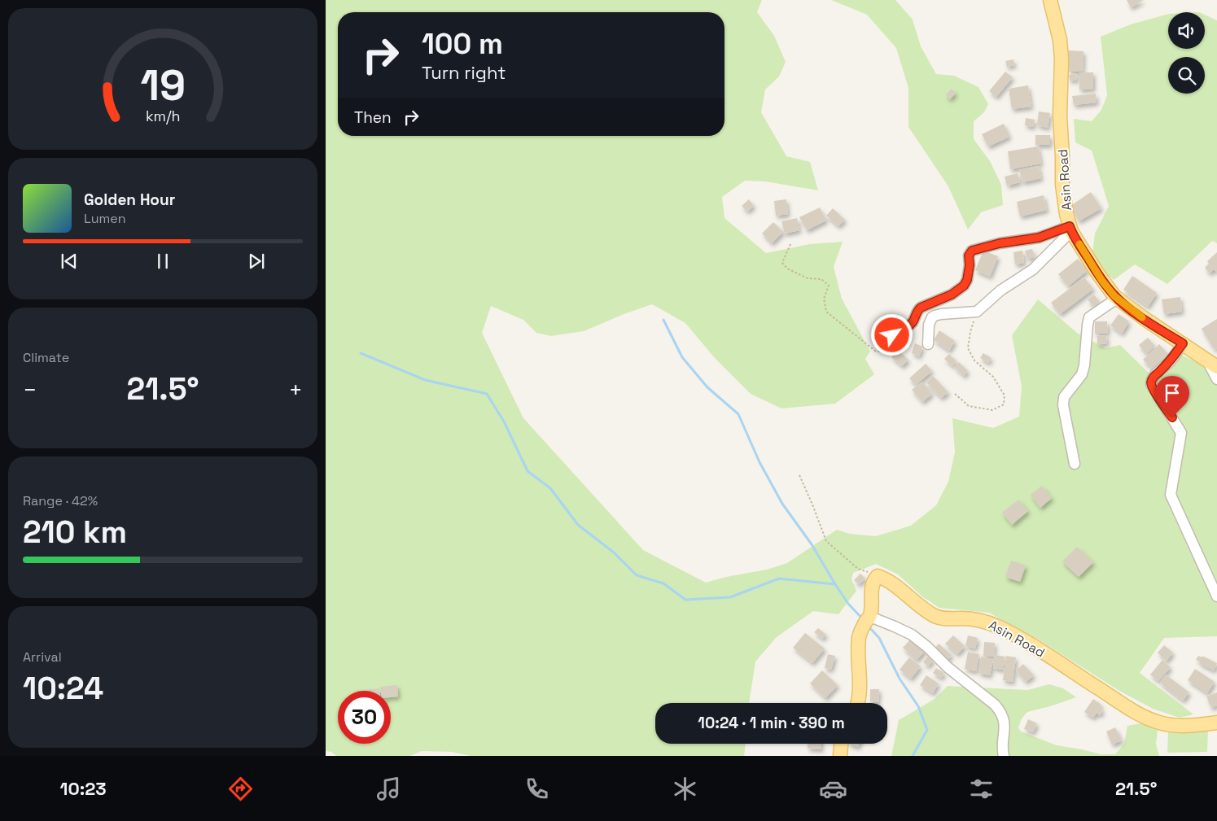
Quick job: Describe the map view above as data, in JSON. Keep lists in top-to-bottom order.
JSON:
{
  "streets": {
    "main road": ["Asin Road"]
  },
  "page": {
    "turn": ["100 m", "Turn right"],
    "then": "Then",
    "song": ["Golden Hour", "Lumen"],
    "tile": [
      "Climate",
      ["Range · 42%", "210 km"],
      ["Arrival", "10:24"]
    ],
    "heat": ["−", "21.5°", "+"],
    "limit": "30",
    "trip": "10:24 · 1 min · 390 m",
    "tabs": ["10:23", "21.5°"],
    "gauge": ["19", "km/h"]
  }
}
